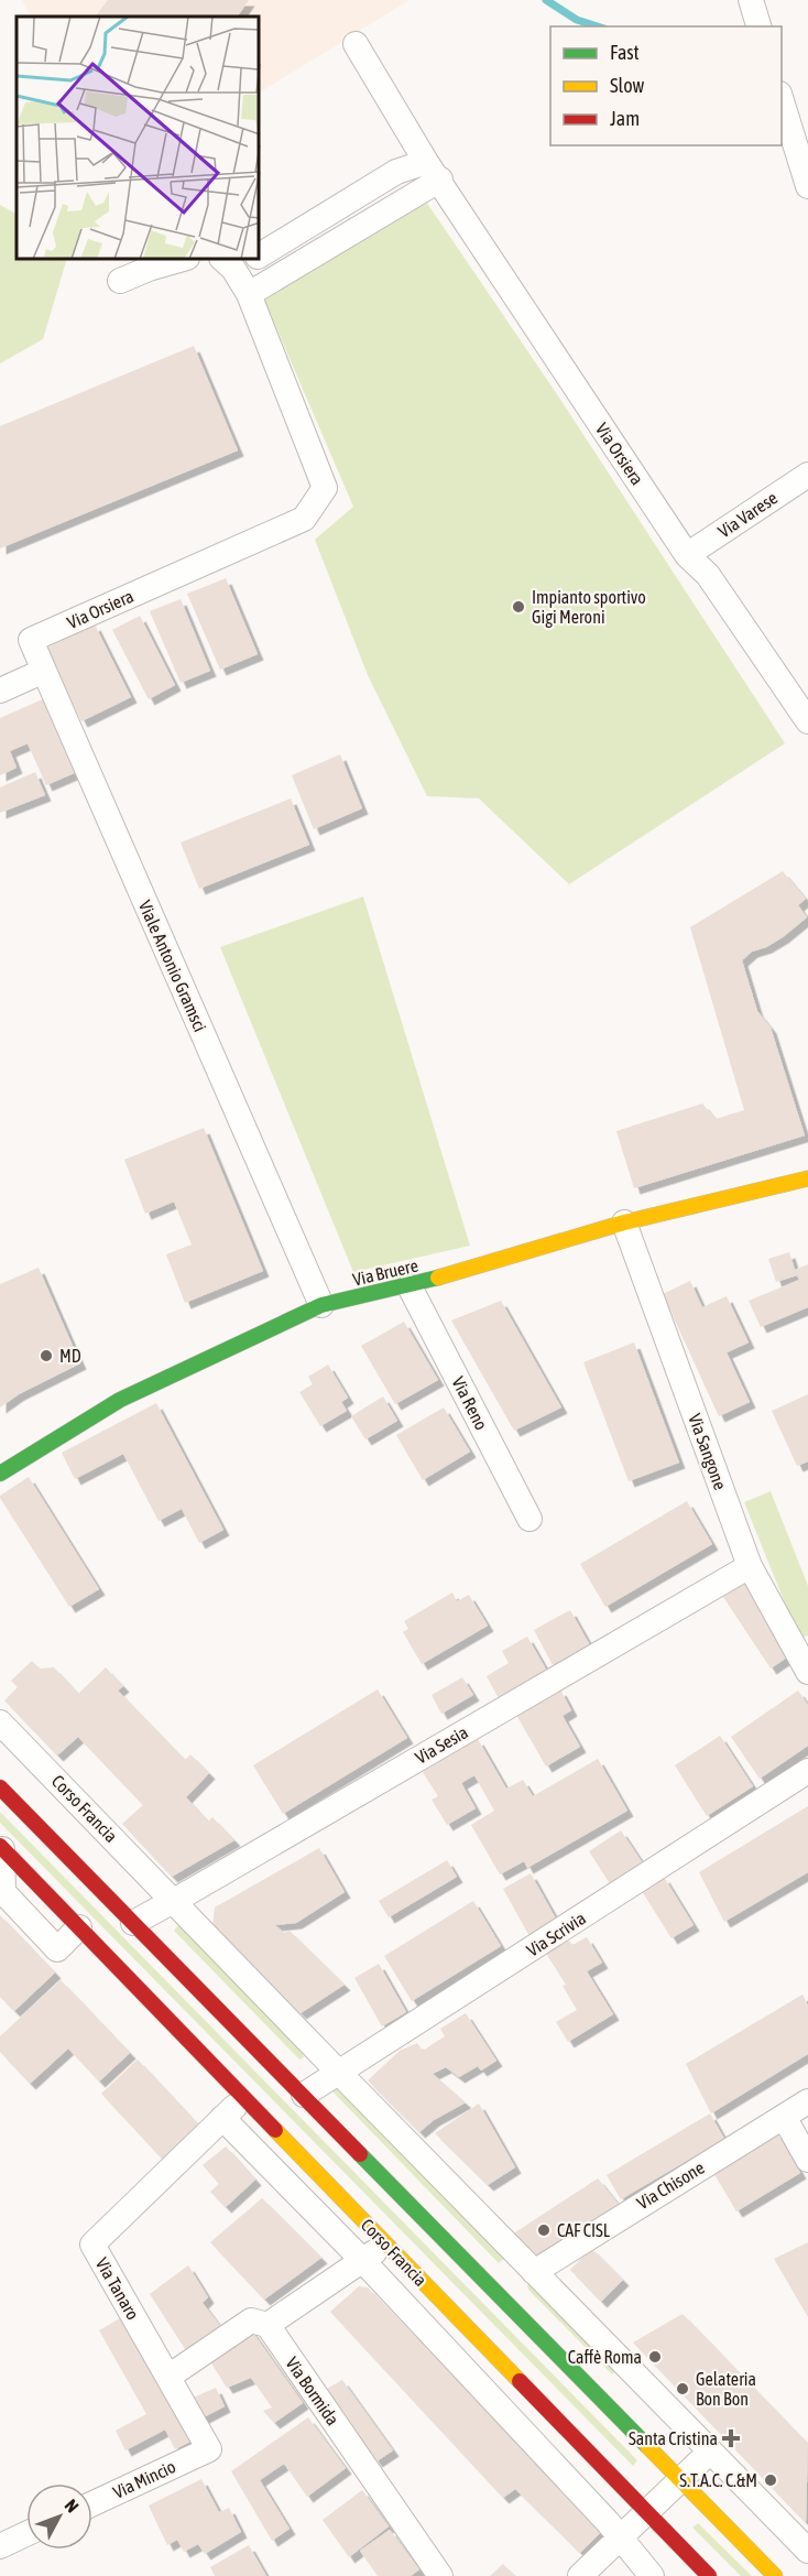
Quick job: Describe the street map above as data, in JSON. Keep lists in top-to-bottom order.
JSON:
{
  "streets": {
    "main road": ["Via Bruere", "Corso Francia"],
    "street": [
      "Via Orsiera",
      "Via Varese",
      "Viale Antonio Gramsci",
      "Via Reno",
      "Via Sangone",
      "Via Sesia",
      "Via Scrivia",
      "Via Chisone",
      "Via Tanaro",
      "Via Bormida",
      "Via Mincio"
    ]
  },
  "crossings": [
    ["Via Orsiera", "Via Varese"],
    ["Via Orsiera", "Viale Antonio Gramsci"],
    ["Viale Antonio Gramsci", "Via Bruere"],
    ["Via Bruere", "Via Reno"],
    ["Via Bruere", "Via Sangone"],
    ["Via Sangone", "Via Sesia"],
    ["Via Sesia", "Corso Francia"],
    ["Corso Francia", "Via Scrivia"],
    ["Corso Francia", "Via Chisone"],
    ["Corso Francia", "Via Tanaro"],
    ["Via Tanaro", "Via Mincio"]
  ],
  "places": {
    "other": [
      "Impianto sportivo Gigi Meroni",
      "MD",
      "CAF CISL",
      "Caffè Roma",
      "Gelateria Bon Bon",
      "S.T.A.C. C.&M"
    ],
    "health": ["Santa Cristina"]
  },
  "legend": ["Fast", "Slow", "Jam"],
  "north": "top right"
}
